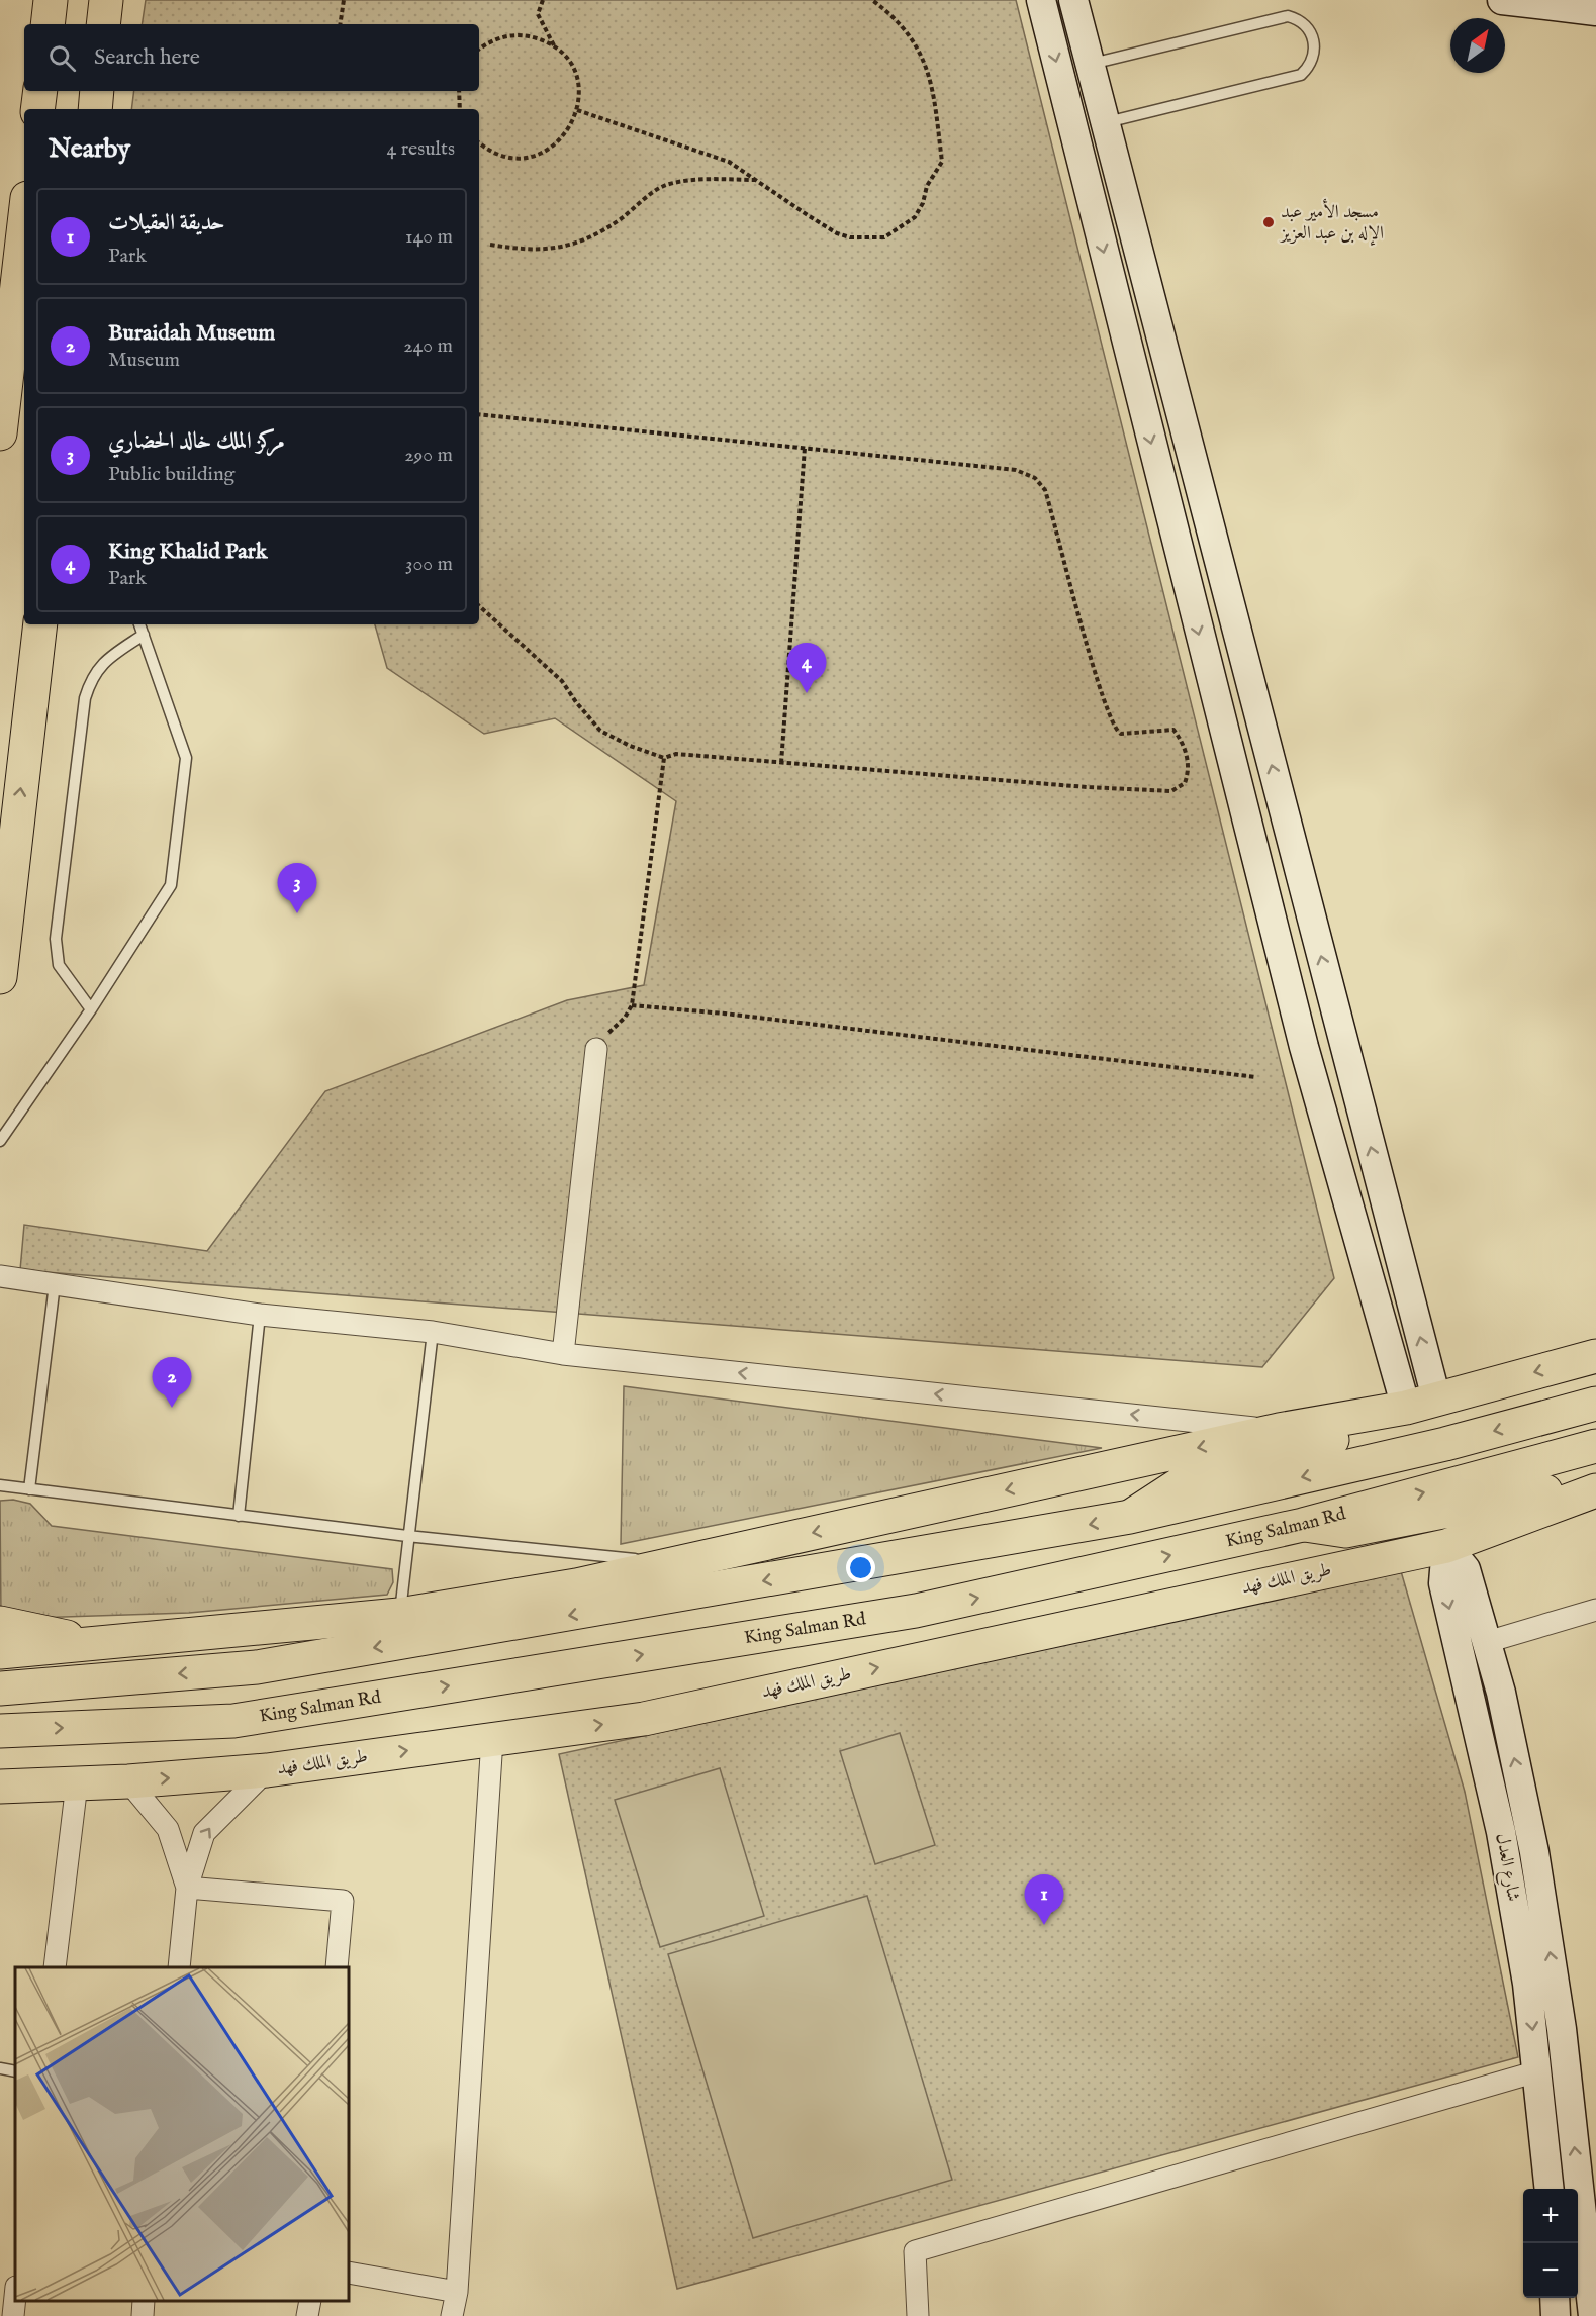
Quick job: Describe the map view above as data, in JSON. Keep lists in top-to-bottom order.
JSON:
{
  "streets": {
    "main road": ["King Salman Rd", "طريق الملك فهد"],
    "street": ["شارع العدل"]
  },
  "crossings": [
    ["طريق الملك فهد", "شارع العدل"]
  ],
  "places": ["مسجد الأمير عبد الإله بن عبد العزيز"],
  "north": "top right",
  "page": {
    "search": "Search here",
    "heading": ["Nearby", "4 results"],
    "list": [
      {
        "mark": "1",
        "name": "حديقة العقيلات",
        "note": "Park",
        "value": "140 m"
      },
      {
        "mark": "2",
        "name": "Buraidah Museum",
        "note": "Museum",
        "value": "240 m"
      },
      {
        "mark": "3",
        "name": "مركز الملك خالد الحضاري",
        "note": "Public building",
        "value": "290 m"
      },
      {
        "mark": "4",
        "name": "King Khalid Park",
        "note": "Park",
        "value": "300 m"
      }
    ],
    "pins": [
      "4",
      "3",
      "2",
      "1"
    ],
    "map_buttons": ["+", "−"]
  }
}
